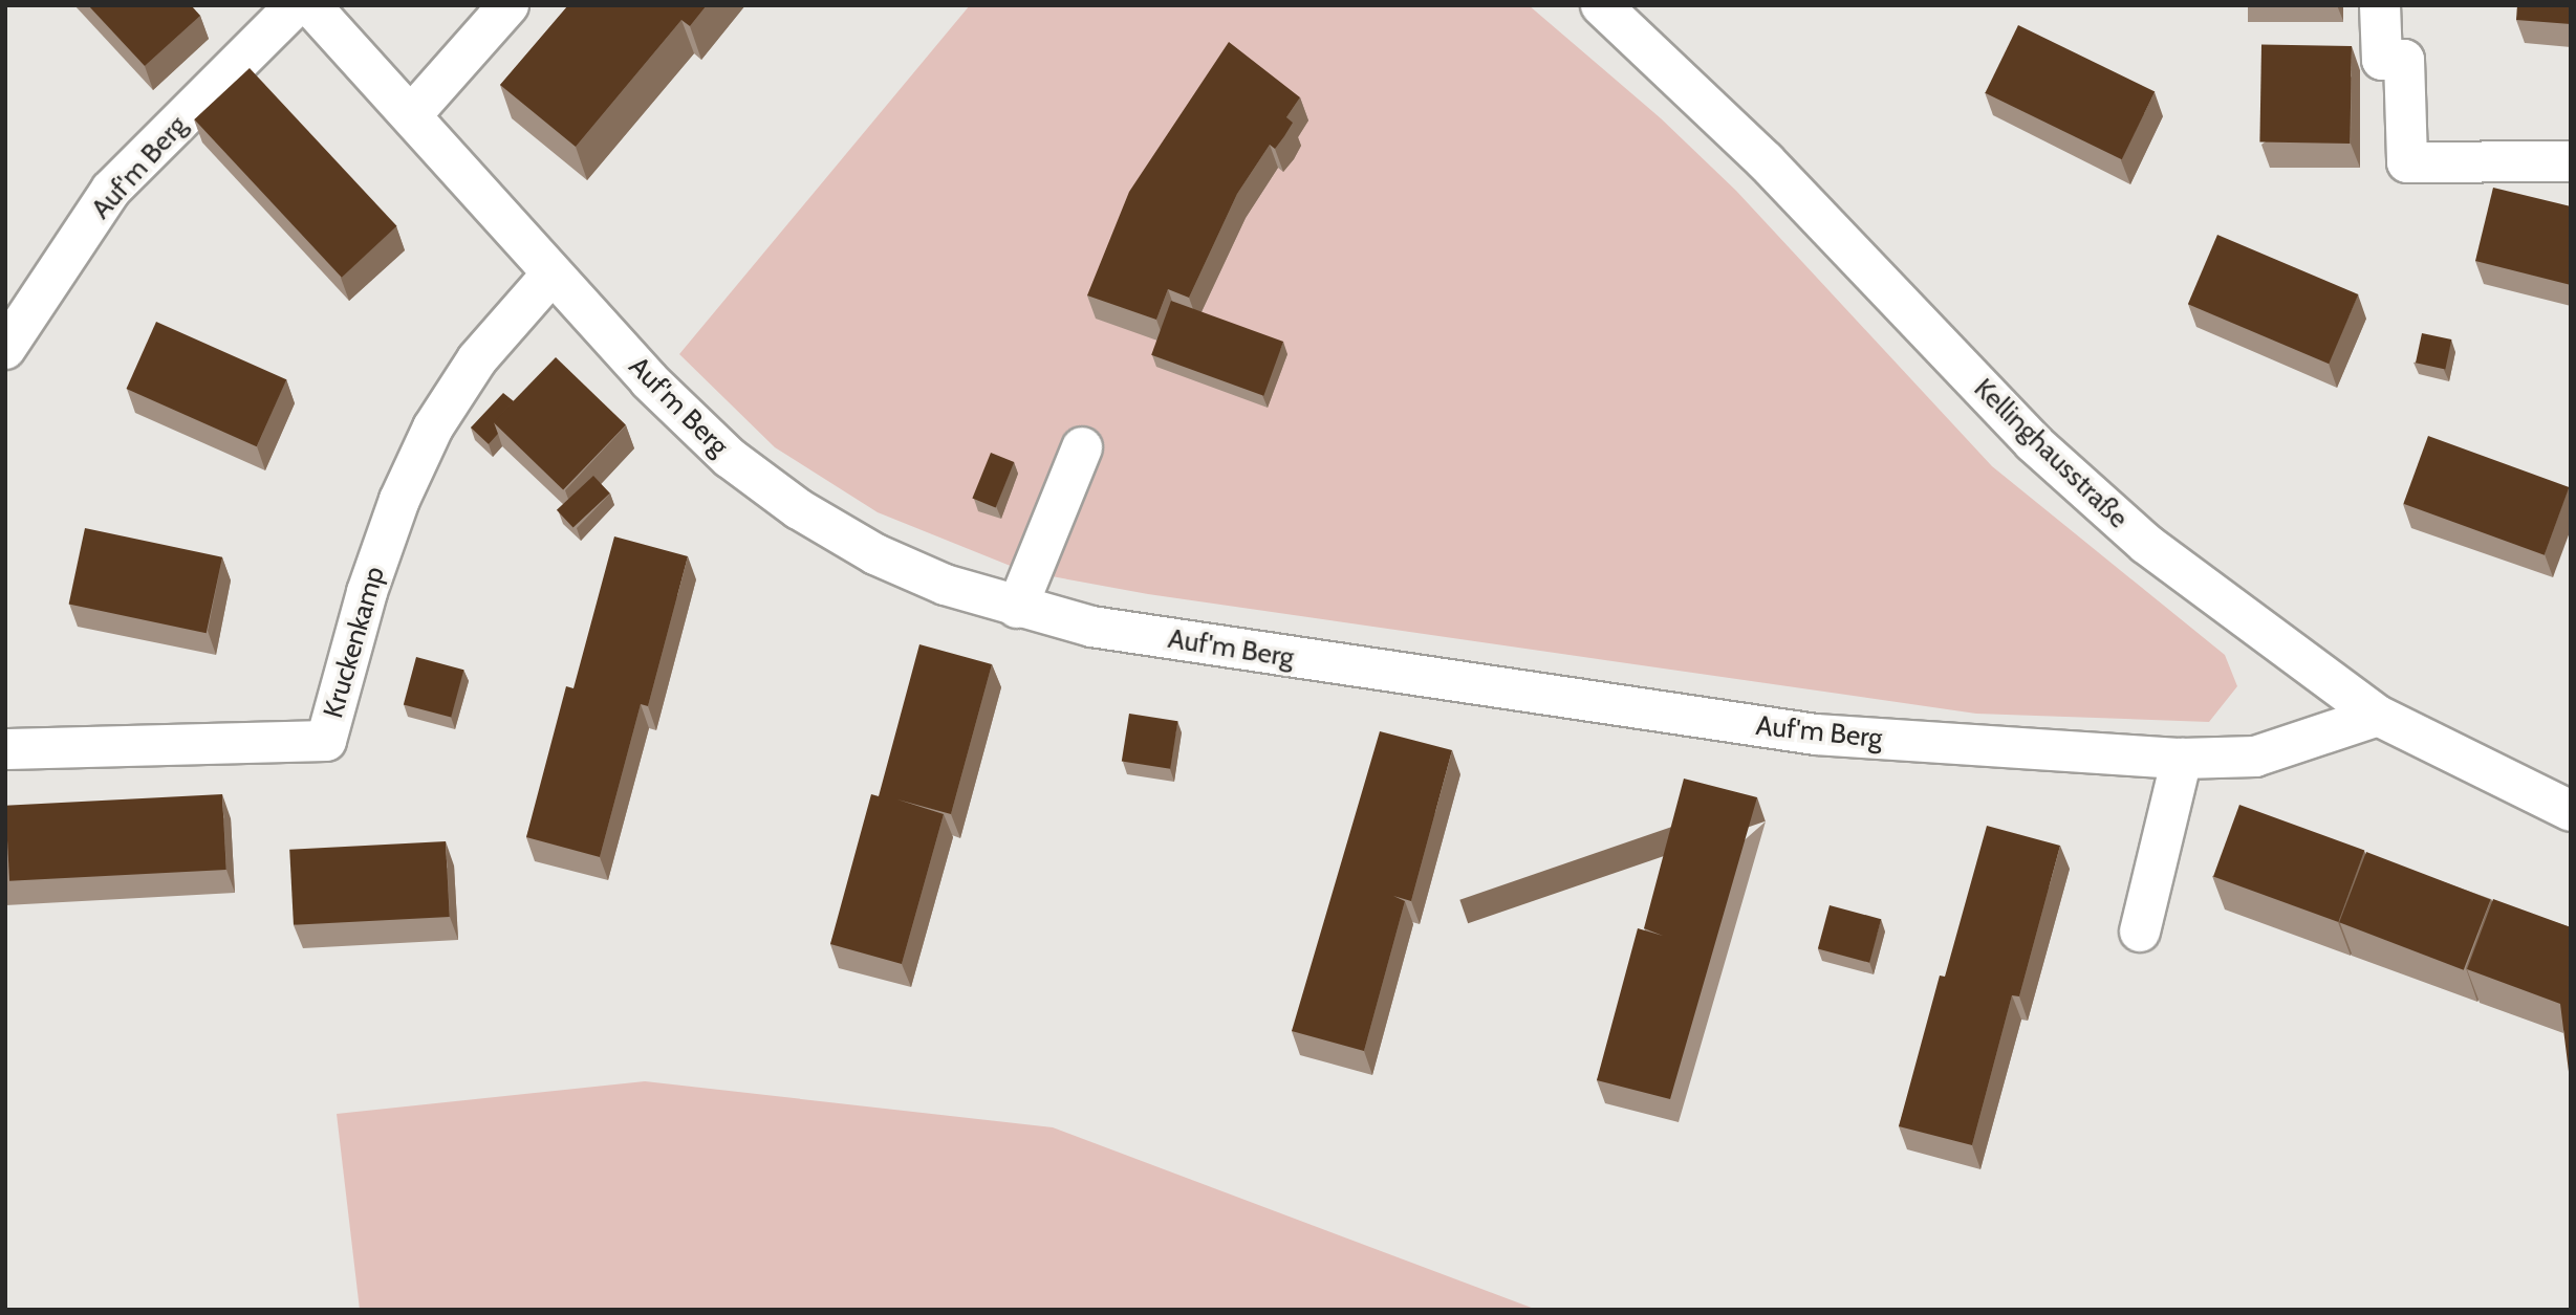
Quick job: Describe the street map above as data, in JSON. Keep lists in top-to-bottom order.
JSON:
{
  "streets": {
    "street": ["Auf'm Berg", "Kellinghausstraße", "Kruckenkamp"]
  },
  "crossings": [
    ["Auf'm Berg", "Kellinghausstraße"],
    ["Auf'm Berg", "Kruckenkamp"]
  ]
}
